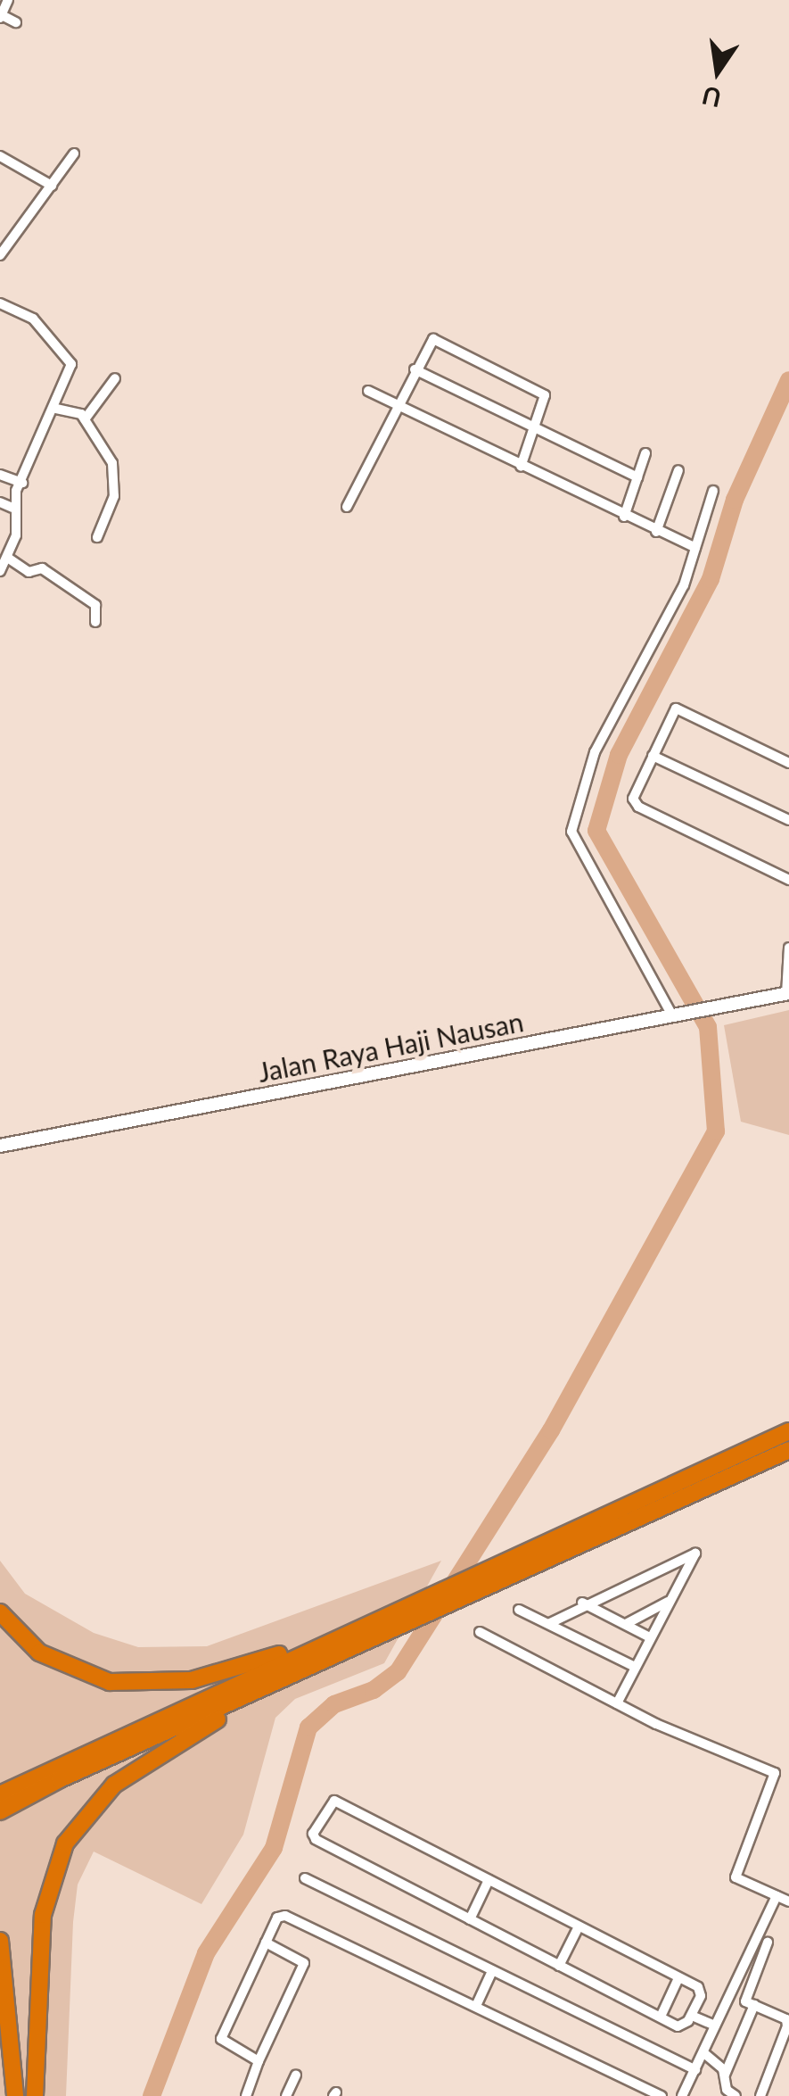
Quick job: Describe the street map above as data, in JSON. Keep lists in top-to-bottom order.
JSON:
{
  "streets": {
    "main road": ["Jalan Raya Haji Nausan"]
  },
  "north": "bottom"
}
